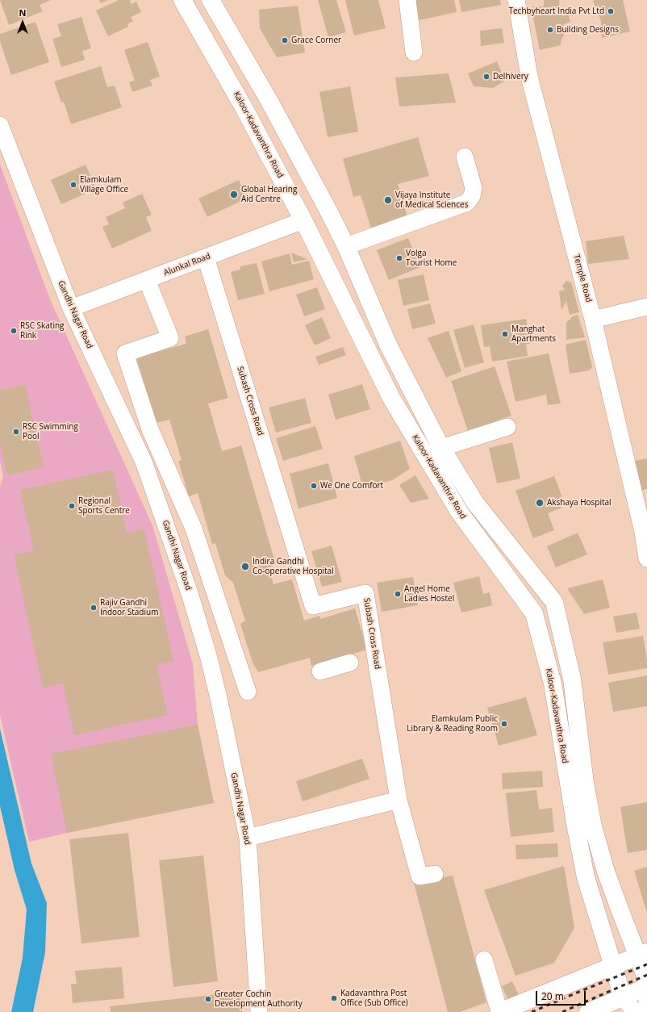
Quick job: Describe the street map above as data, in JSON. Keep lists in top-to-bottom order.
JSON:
{
  "streets": {
    "main road": ["Kaloor-Kadavanthra Road"],
    "street": [
      "Alunkal Road",
      "Temple Road",
      "Gandhi Nagar Road",
      "Subash Cross Road"
    ]
  },
  "crossings": [
    ["Kaloor-Kadavanthra Road", "Alunkal Road"],
    ["Alunkal Road", "Gandhi Nagar Road"],
    ["Alunkal Road", "Subash Cross Road"]
  ],
  "places": [
    "Techbyheart India Pvt Ltd",
    "Building Designs",
    "Grace Corner",
    "Delhivery",
    "Elamkulam Village Office",
    "Global Hearing Aid Centre",
    "Vijaya Institute of Medical Sciences",
    "Volga Tourist Home",
    "RSC Skating Rink",
    "Manghat Apartments",
    "RSC Swimming Pool",
    "We One Comfort",
    "Akshaya Hospital",
    "Regional Sports Centre",
    "Indira Gandhi Co-operative Hospital",
    "Angel Home Ladies Hostel",
    "Rajiv Gandhi Indoor Stadium",
    "Elamkulam Public Library & Reading Room",
    "Kadavanthra Post Office (Sub Office)",
    "Greater Cochin Development Authority"
  ],
  "scale_bar": "20 m",
  "north": "top"
}
